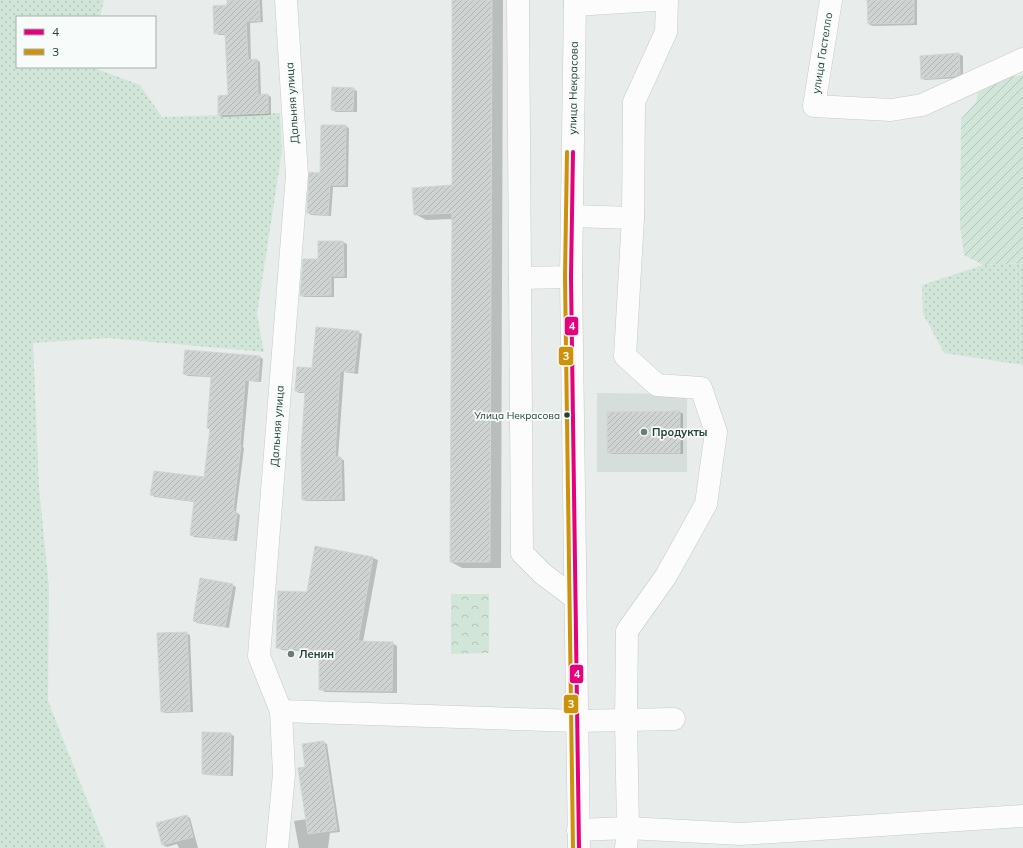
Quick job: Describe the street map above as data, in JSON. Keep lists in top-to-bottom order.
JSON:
{
  "streets": {
    "street": ["улица Гастелло", "улица Некрасова", "Дальняя улица"]
  },
  "places": ["Улица Некрасова", "Продукты", "Ленин"],
  "lines": ["transit line 4", "transit line 3"],
  "legend": ["4", "3"]
}
